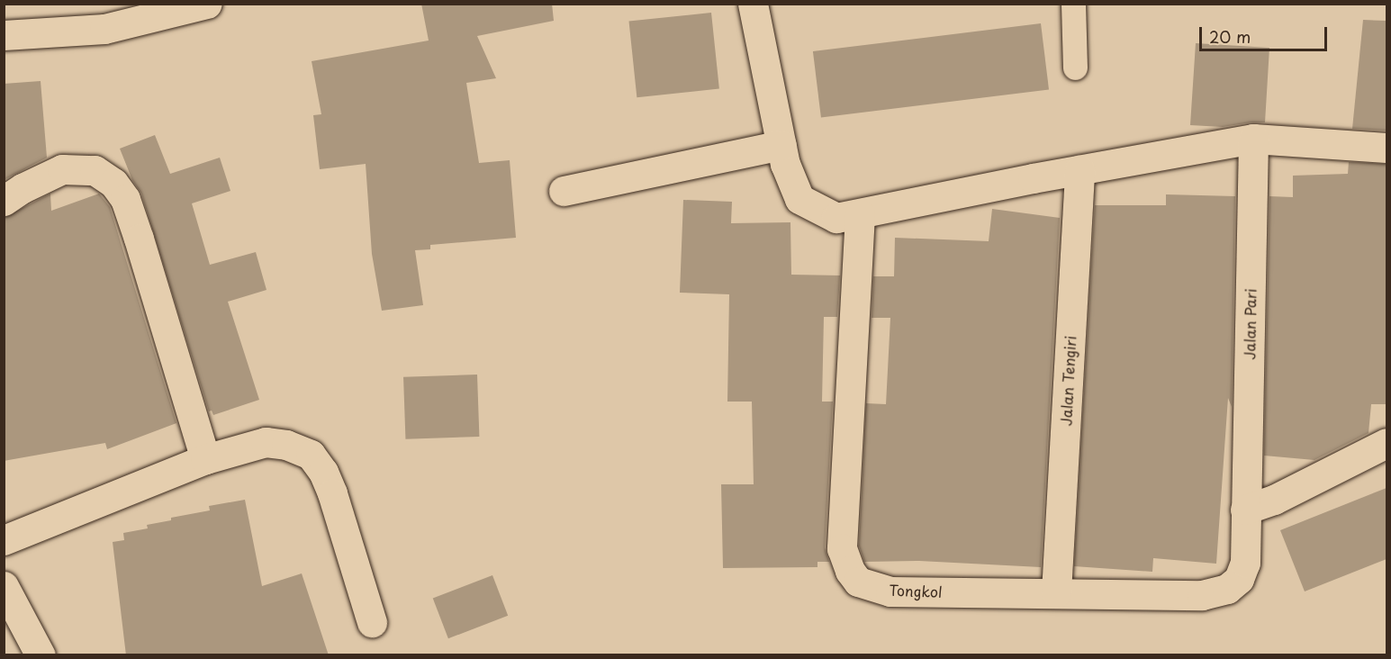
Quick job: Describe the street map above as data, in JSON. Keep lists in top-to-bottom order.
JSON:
{
  "streets": {
    "street": ["Jalan Pari", "Jalan Tengiri", "Tongkol"]
  },
  "crossings": [
    ["Jalan Pari", "Tongkol"],
    ["Jalan Tengiri", "Tongkol"]
  ],
  "scale_bar": "20 m"
}
